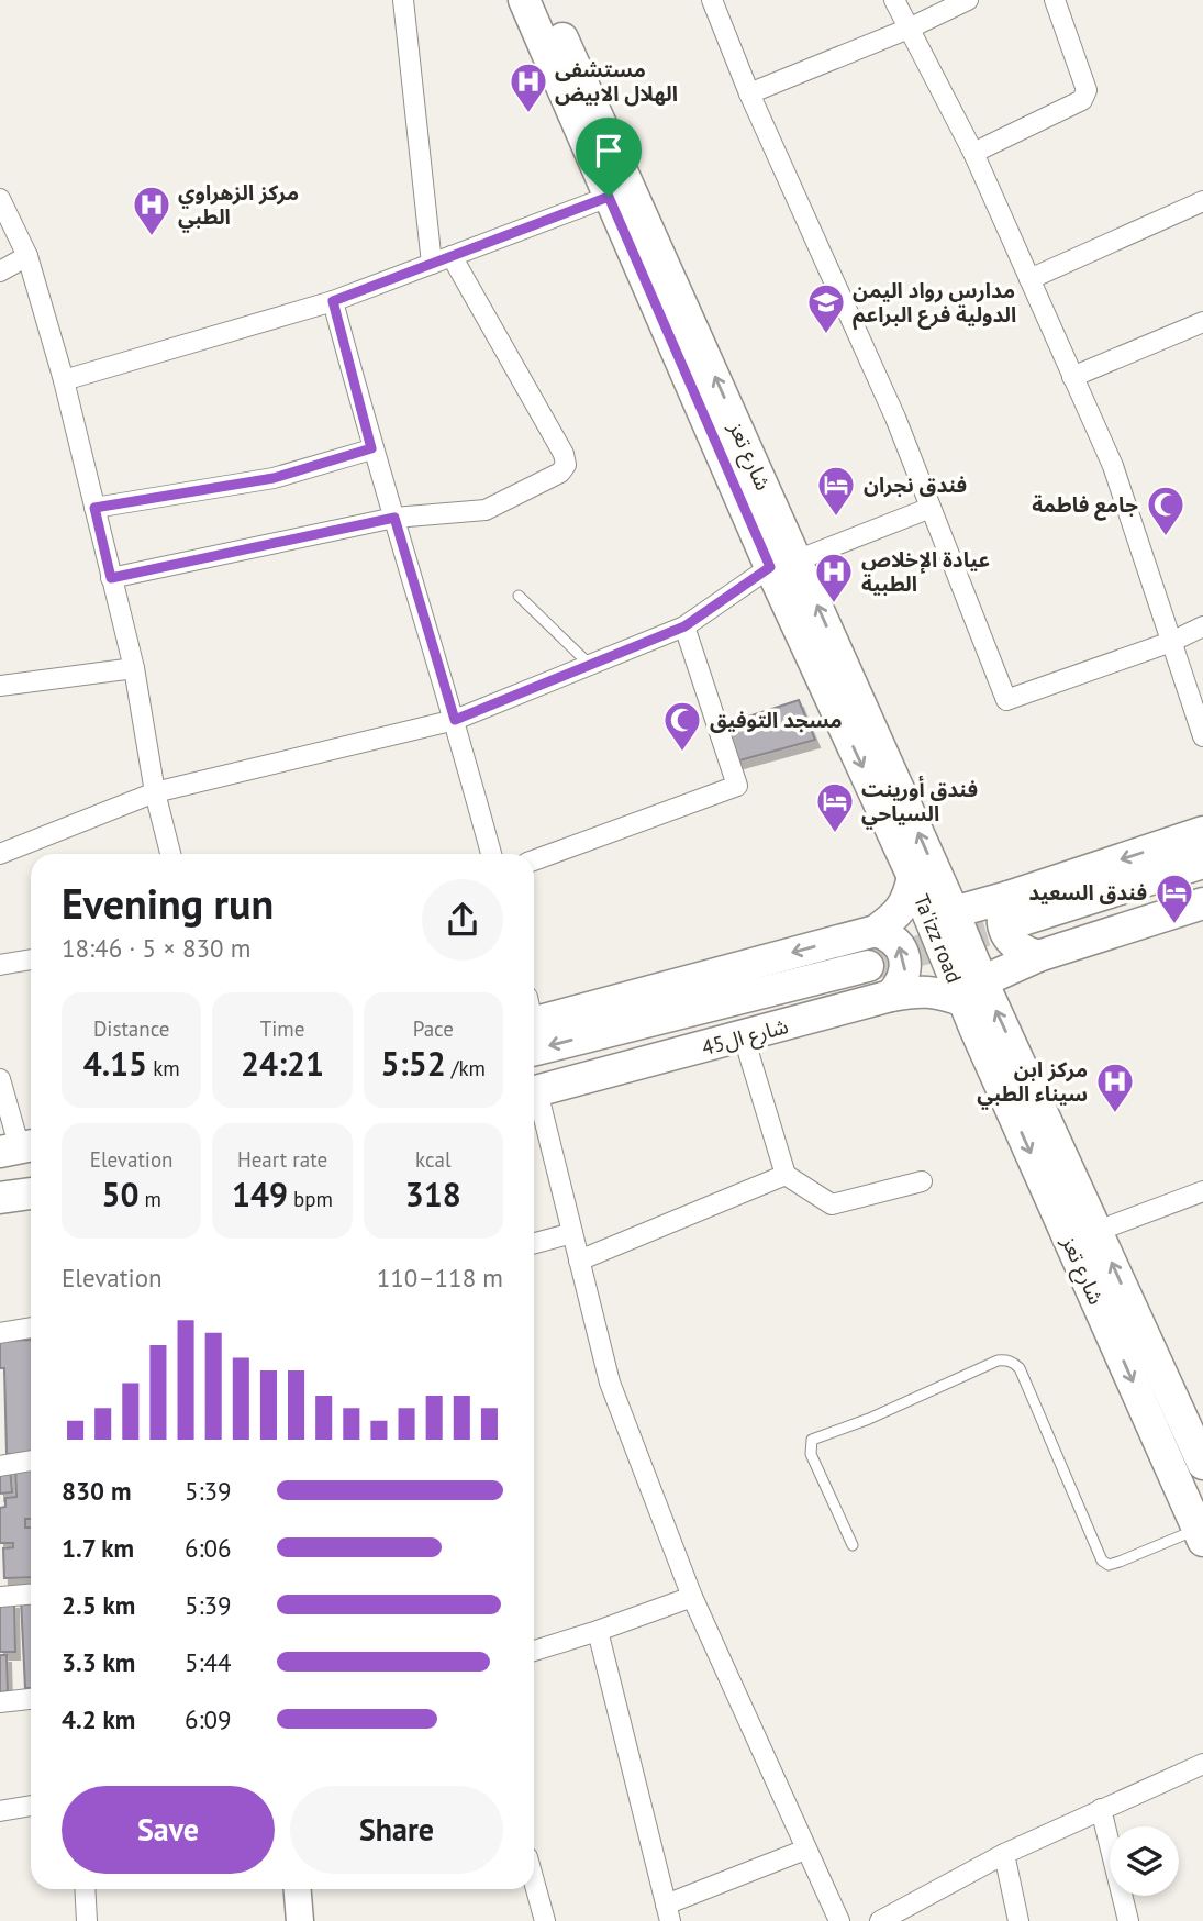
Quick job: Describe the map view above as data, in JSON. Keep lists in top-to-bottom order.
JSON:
{
  "streets": {
    "main road": ["شارع تعز", "Ta'izz road", "شارع ال45"]
  },
  "crossings": [
    ["شارع تعز", "Ta'izz road"],
    ["شارع تعز", "شارع ال45"],
    ["Ta'izz road", "شارع ال45"]
  ],
  "places": {
    "hospital": [
      "مستشفى الهلال الابيض",
      "مركز الزهراوي الطبي",
      "عيادة الإخلاص الطبية",
      "مركز ابن سيناء الطبي"
    ],
    "school or university": ["مدارس رواد اليمن الدولية فرع البراعم"],
    "hotel": ["فندق نجران", "فندق أورينت السياحي", "فندق السعيد"],
    "mosque": ["جامع فاطمة", "مسجد التوفيق"]
  },
  "page": {
    "heading": ["Evening run", "18:46 · 5 × 830 m"],
    "stats": [
      ["Distance", "4.15 km"],
      ["Time", "24:21"],
      ["Pace", "5:52 /km"],
      ["Elevation", "50 m"],
      ["Heart rate", "149 bpm"],
      ["kcal", "318"]
    ],
    "chart": ["Elevation", "110–118 m"],
    "list": [
      {
        "name": "830 m",
        "note": "5:39"
      },
      {
        "name": "1.7 km",
        "note": "6:06"
      },
      {
        "name": "2.5 km",
        "note": "5:39"
      },
      {
        "name": "3.3 km",
        "note": "5:44"
      },
      {
        "name": "4.2 km",
        "note": "6:09"
      }
    ],
    "buttons": ["Save", "Share"]
  }
}
